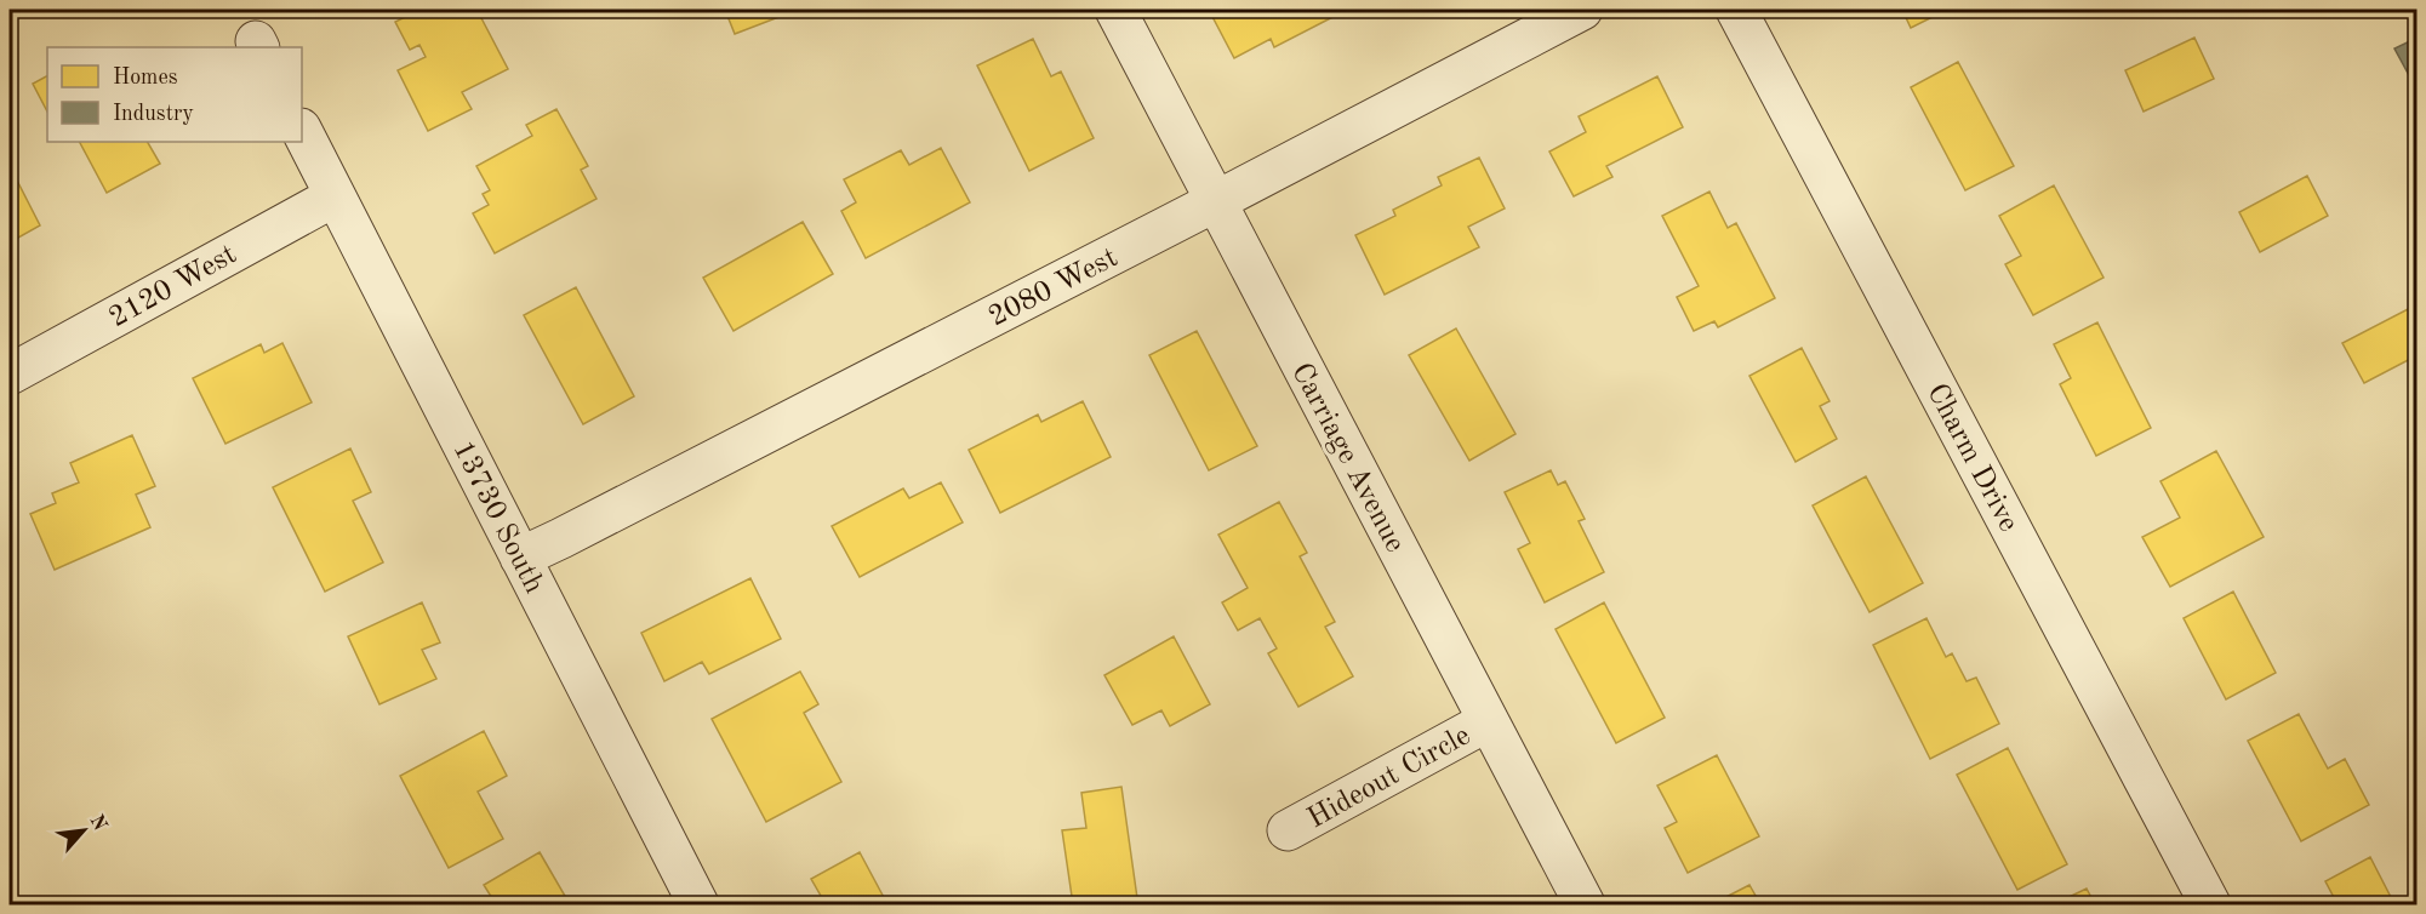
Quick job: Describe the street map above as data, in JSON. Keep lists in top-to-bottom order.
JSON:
{
  "streets": {
    "street": [
      "2120 West",
      "2080 West",
      "Carriage Avenue",
      "Charm Drive",
      "13730 South",
      "Hideout Circle"
    ]
  },
  "crossings": [
    ["2120 West", "13730 South"],
    ["2080 West", "Carriage Avenue"],
    ["2080 West", "13730 South"],
    ["Carriage Avenue", "Hideout Circle"]
  ],
  "legend": ["Homes", "Industry"],
  "north": "top right"
}
